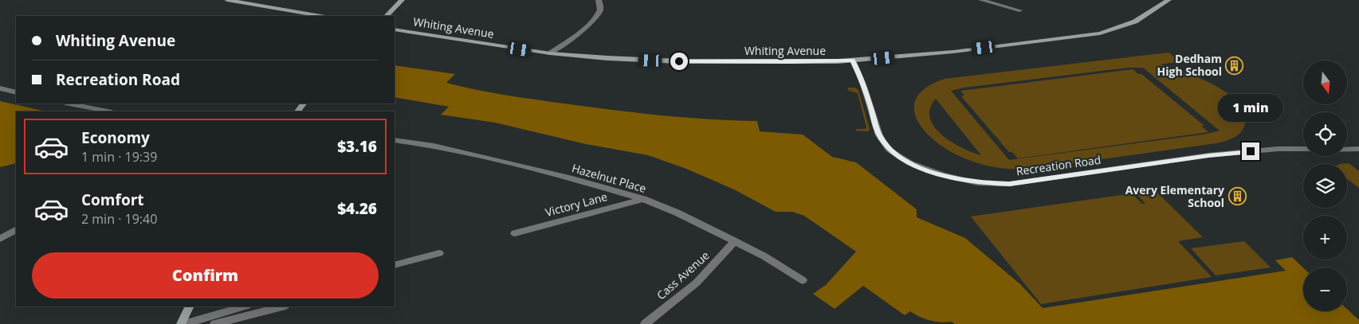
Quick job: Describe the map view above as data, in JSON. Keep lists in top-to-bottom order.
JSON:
{
  "streets": {
    "street": [
      "Whiting Avenue",
      "Recreation Road",
      "Hazelnut Place",
      "Victory Lane",
      "Cass Avenue"
    ]
  },
  "crossings": [
    ["Whiting Avenue", "Recreation Road"],
    ["Hazelnut Place", "Victory Lane"],
    ["Hazelnut Place", "Cass Avenue"]
  ],
  "places": {
    "building": ["Dedham High School", "Avery Elementary School"]
  },
  "north": "bottom",
  "page": {
    "banner": ["Whiting Avenue", "Recreation Road"],
    "map_buttons": ["+", "−"],
    "bubble": "1 min",
    "list": [
      {
        "name": "Economy",
        "note": "1 min · 19:39",
        "value": "$3.16"
      },
      {
        "name": "Comfort",
        "note": "2 min · 19:40",
        "value": "$4.26"
      }
    ],
    "buttons": "Confirm"
  }
}
